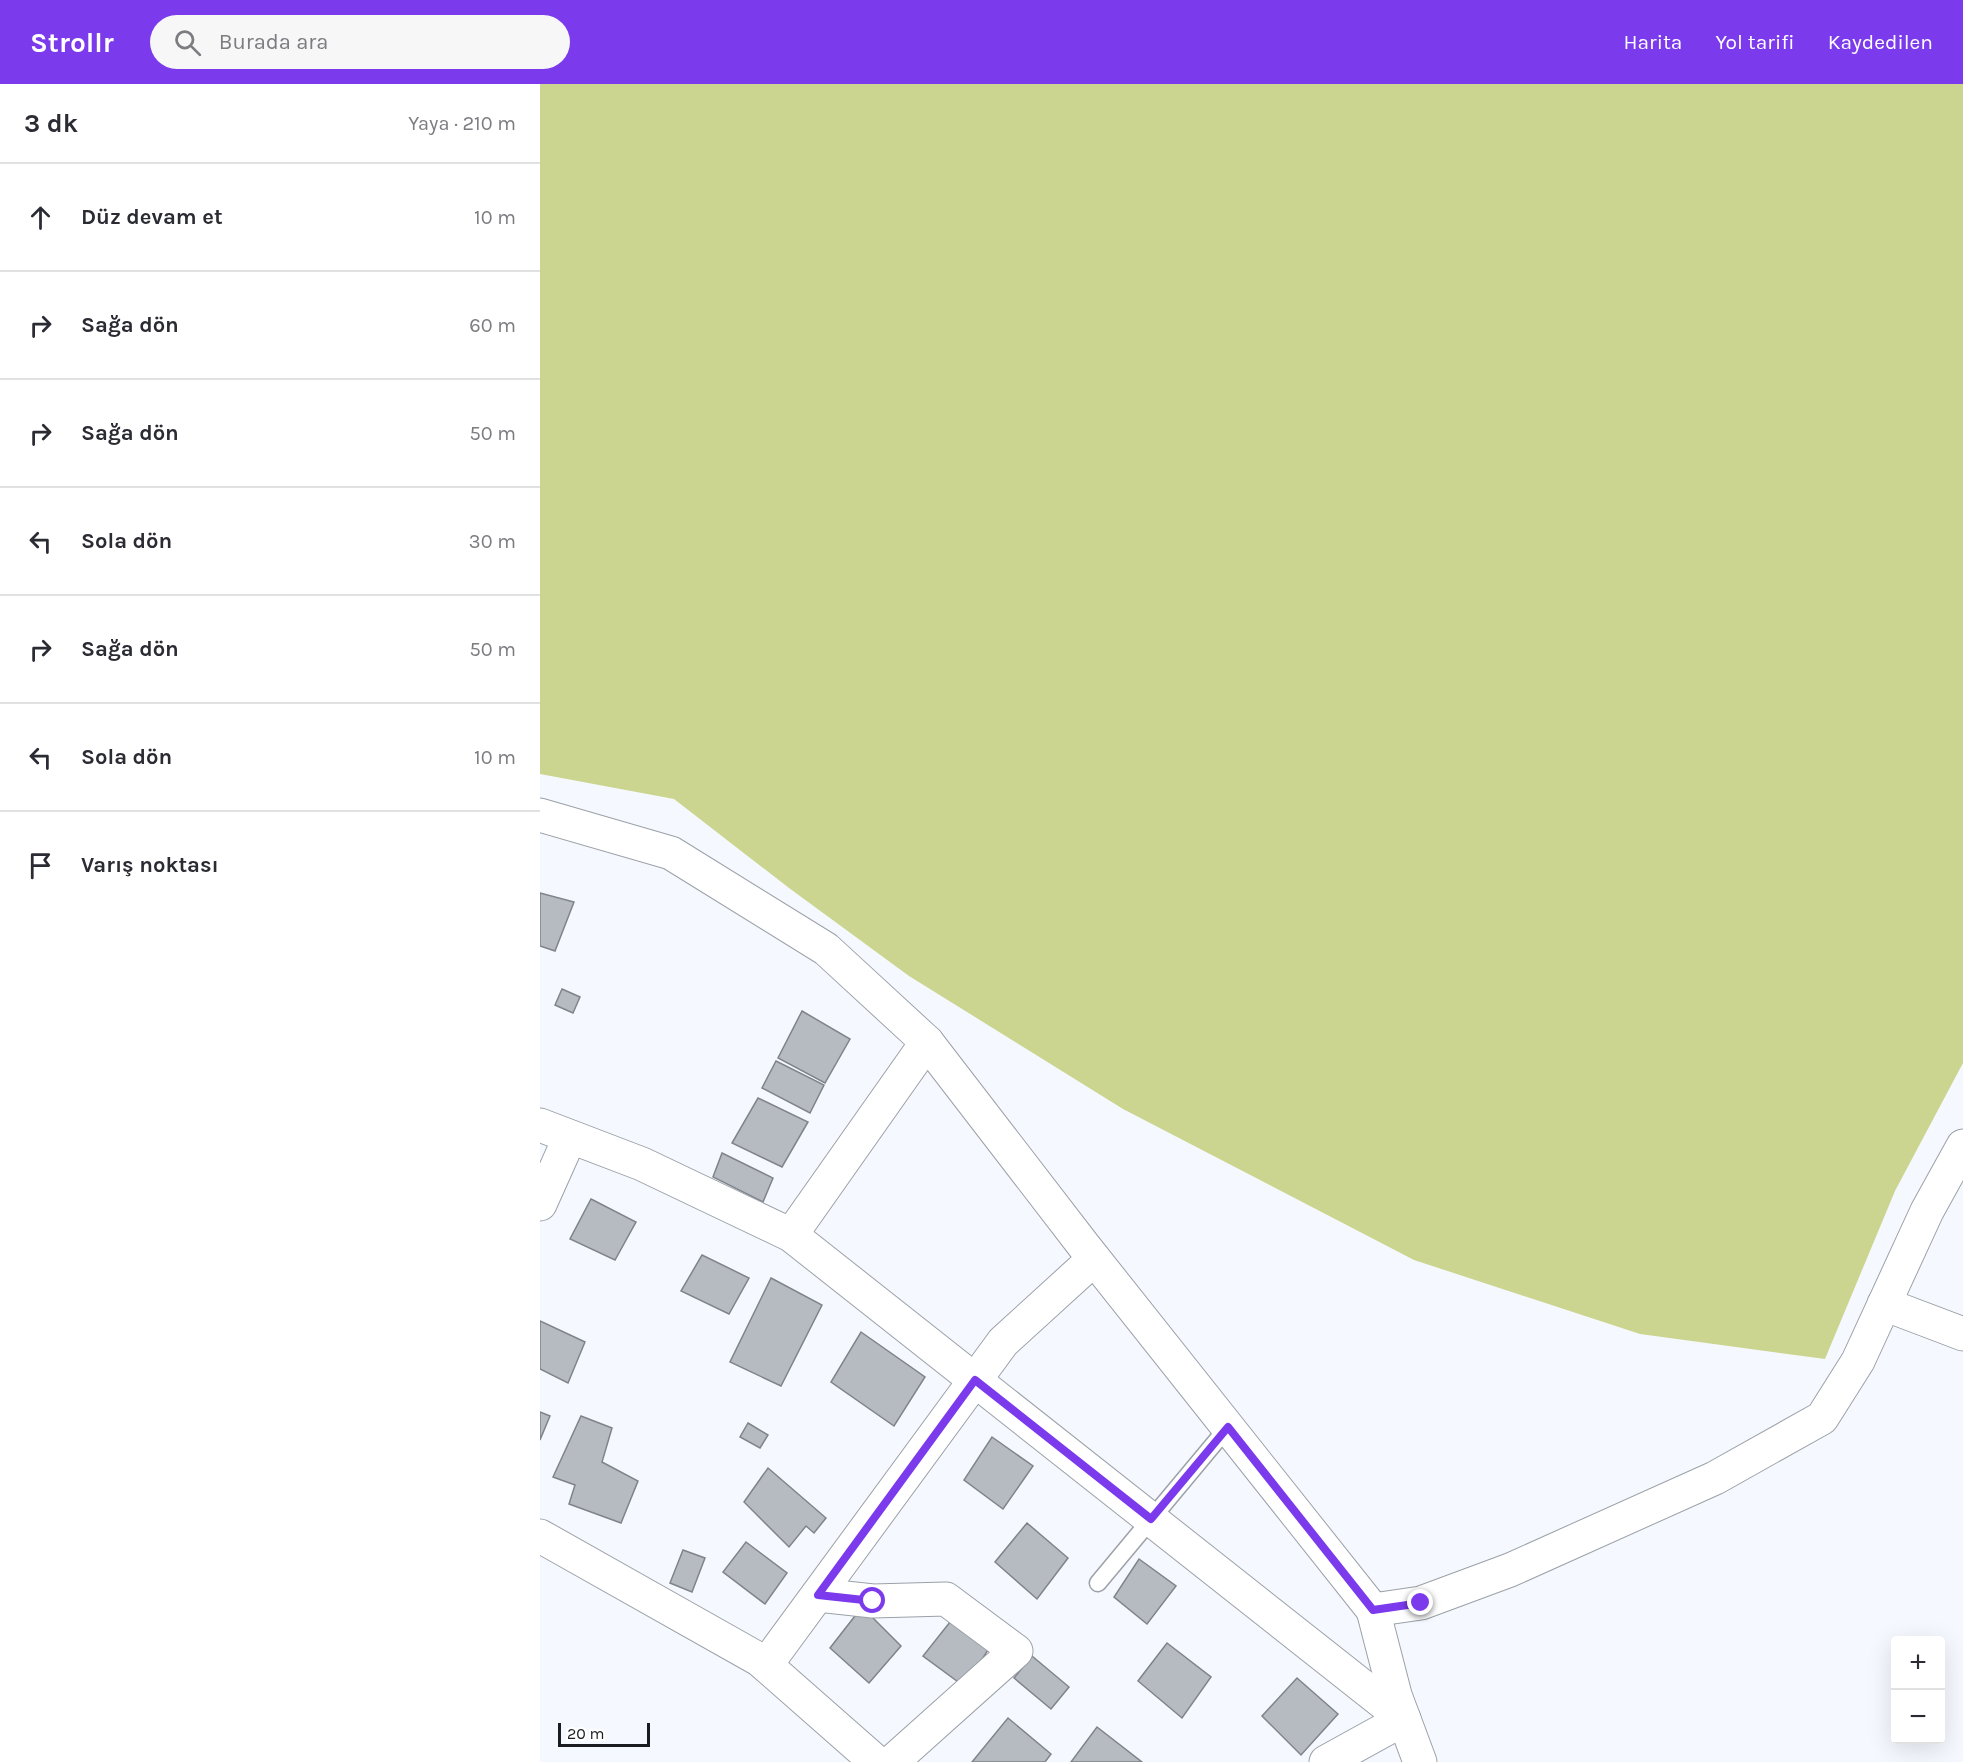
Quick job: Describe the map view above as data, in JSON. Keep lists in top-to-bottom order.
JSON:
{
  "scale_bar": "20 m",
  "page": {
    "header": "Strollr",
    "search": "Burada ara",
    "nav": ["Harita", "Yol tarifi", "Kaydedilen"],
    "heading": ["3 dk", "Yaya · 210 m"],
    "list": [
      ["Düz devam et", "10 m"],
      ["Sağa dön", "60 m"],
      ["Sağa dön", "50 m"],
      ["Sola dön", "30 m"],
      ["Sağa dön", "50 m"],
      ["Sola dön", "10 m"],
      "Varış noktası"
    ],
    "map_buttons": ["+", "−"],
    "scale": "20 m"
  }
}
